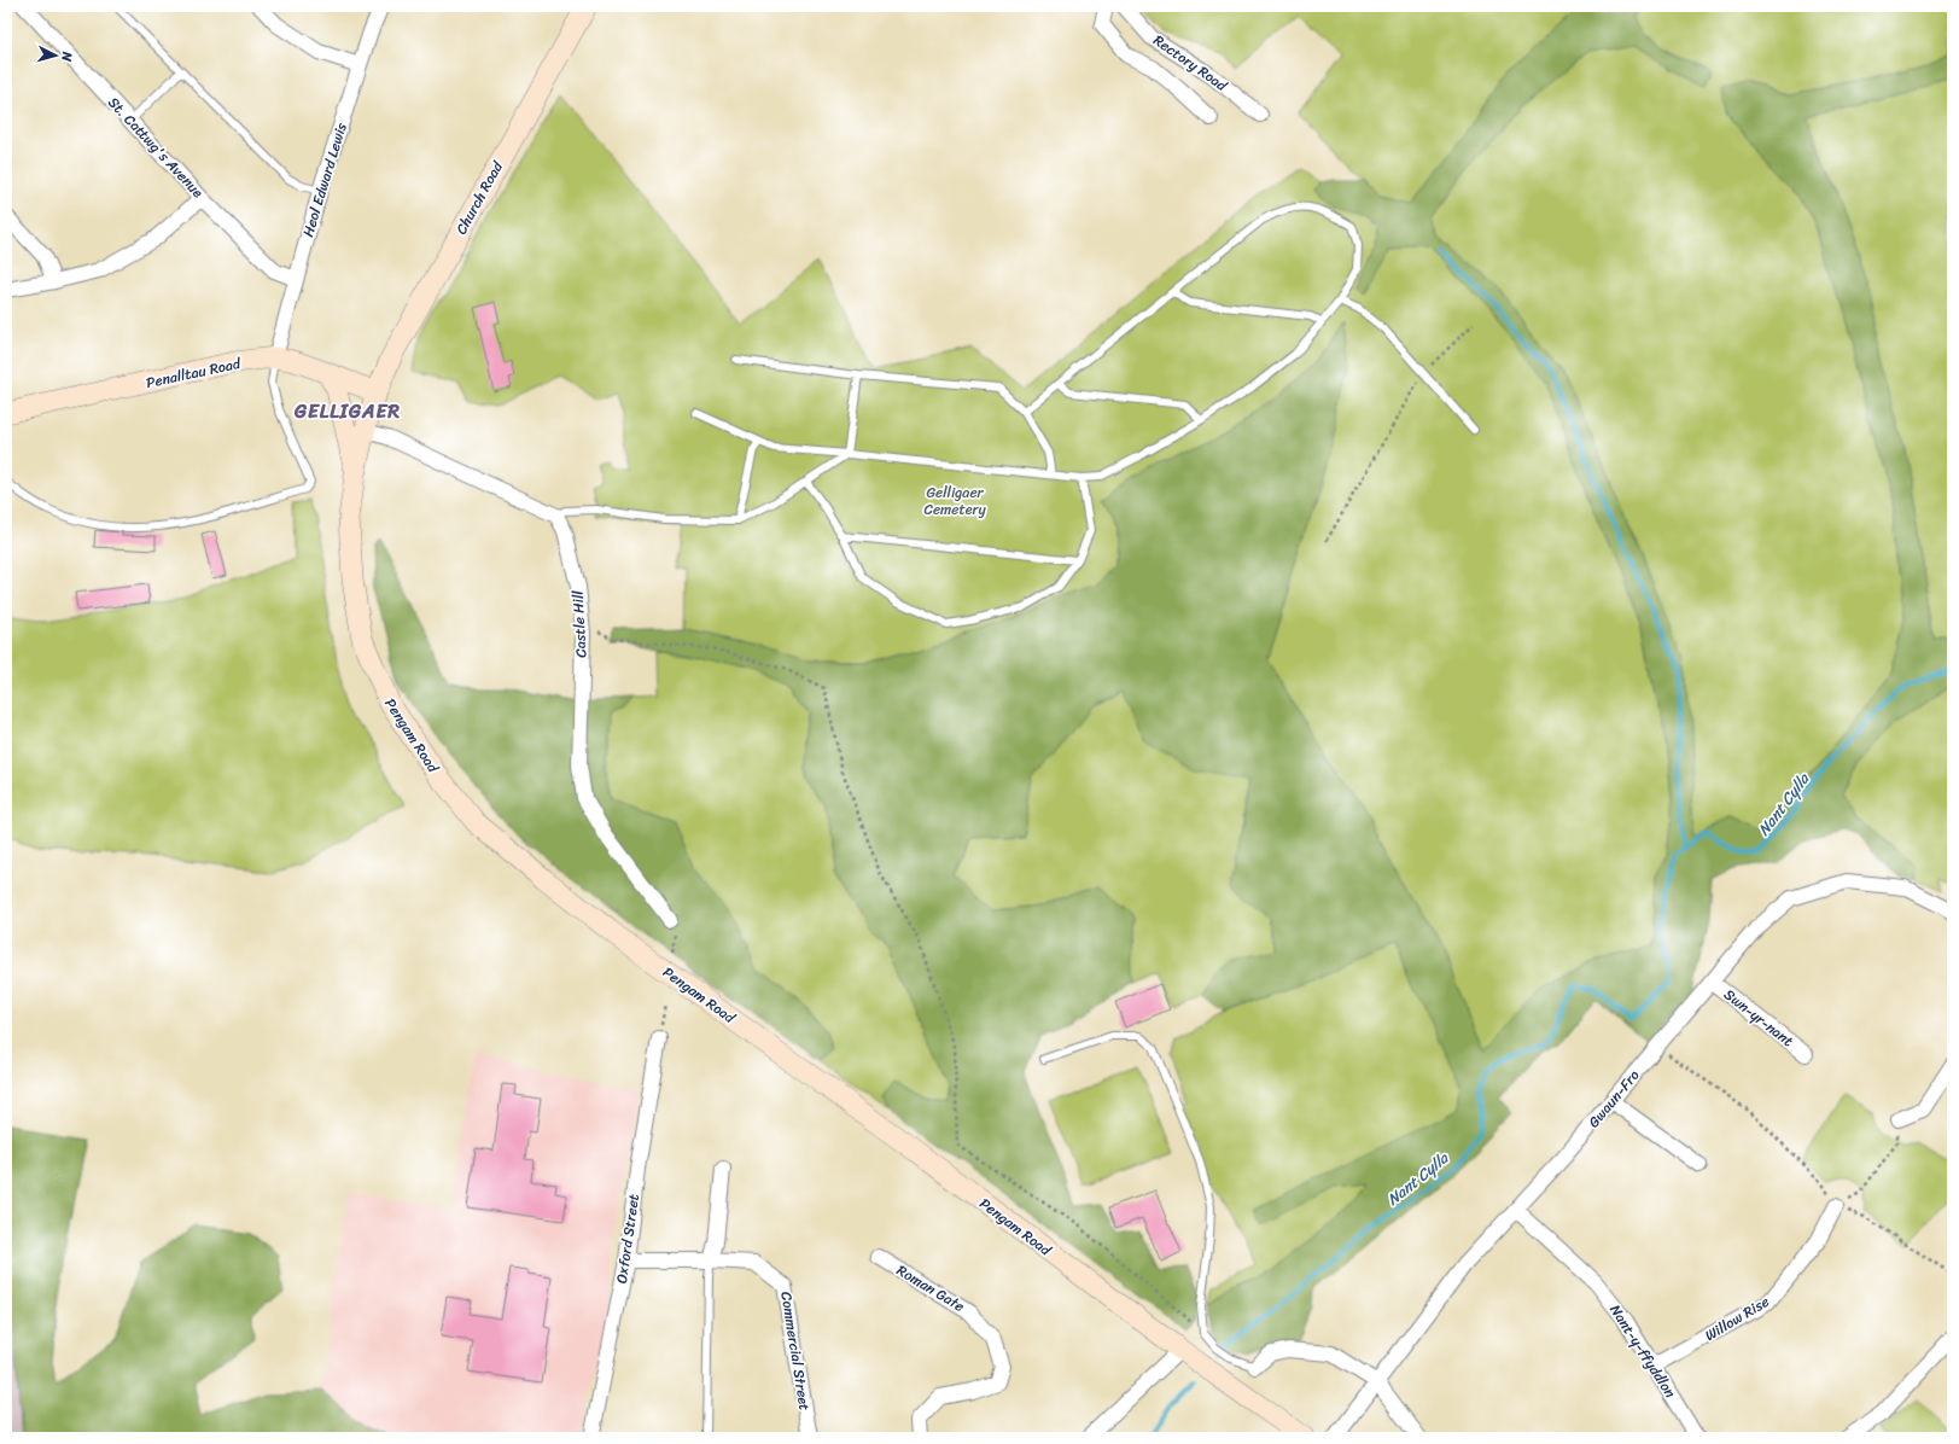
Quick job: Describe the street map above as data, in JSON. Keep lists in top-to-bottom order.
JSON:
{
  "streets": {
    "main road": ["Church Road", "Penalltau Road", "Pengam Road"],
    "street": [
      "Rectory Road",
      "St. Cattwg's Avenue",
      "Heol Edward Lewis",
      "Castle Hill",
      "Swn-yr-nant",
      "Gwaun-Fro",
      "Oxford Street",
      "Roman Gate",
      "Willow Rise",
      "Commercial Street",
      "Nant-y-ffyddlon"
    ]
  },
  "crossings": [
    ["St. Cattwg's Avenue", "Heol Edward Lewis"],
    ["Heol Edward Lewis", "Penalltau Road"],
    ["Church Road", "Penalltau Road"],
    ["Church Road", "Pengam Road"],
    ["Penalltau Road", "Pengam Road"],
    ["Swn-yr-nant", "Gwaun-Fro"],
    ["Gwaun-Fro", "Nant-y-ffyddlon"],
    ["Oxford Street", "Commercial Street"],
    ["Willow Rise", "Nant-y-ffyddlon"]
  ],
  "districts": ["GELLIGAER"],
  "water": ["Nant Cylla"],
  "parks": ["Gelligaer Cemetery"],
  "north": "right"
}
